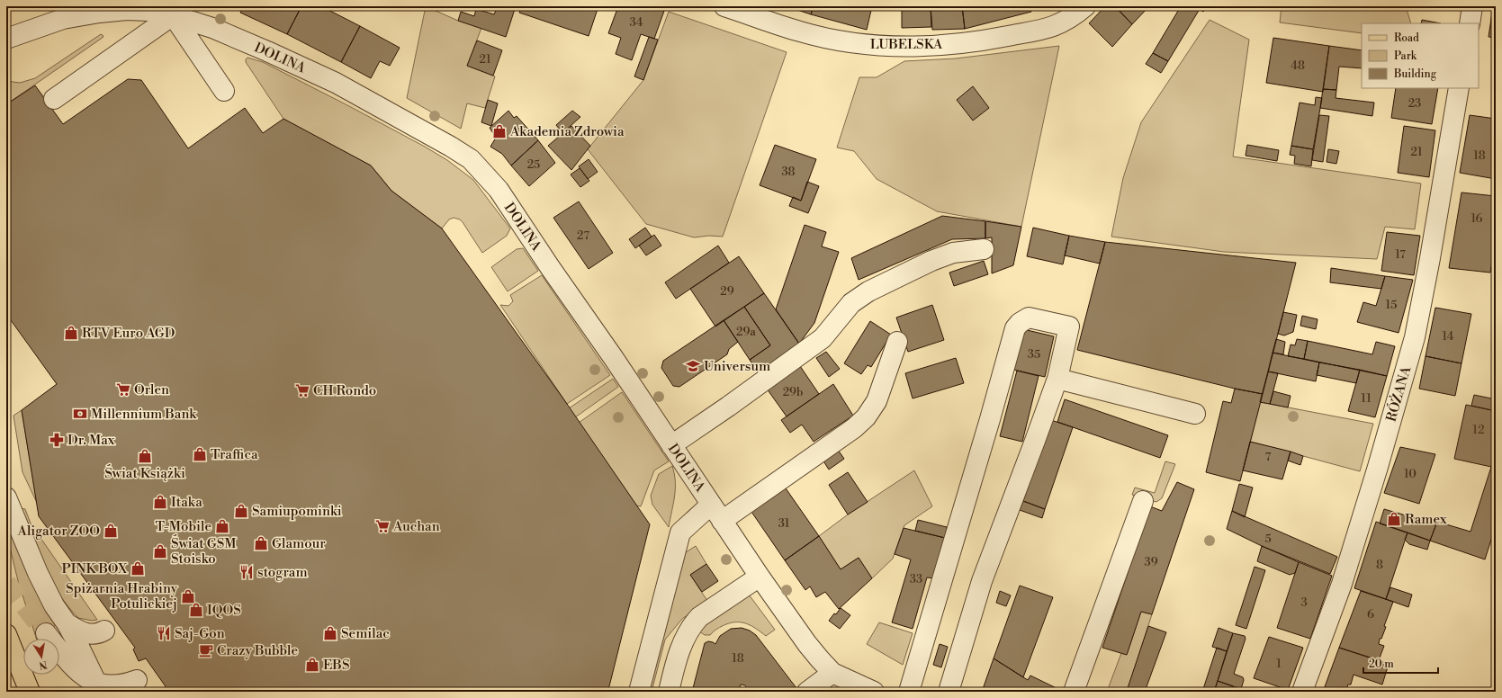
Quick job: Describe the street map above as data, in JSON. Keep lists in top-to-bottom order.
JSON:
{
  "streets": {
    "street": ["LUBELSKA", "DOLINA", "RÓŻANA"]
  },
  "places": {
    "shop": [
      "Akademia Zdrowia",
      "RTV Euro AGD",
      "Traffica",
      "Świat Książki",
      "Itaka",
      "Samiupominki",
      "Ramex",
      "T-Mobile",
      "Aligator ZOO",
      "Glamour",
      "Świat GSM Stoisko",
      "PINK BOX",
      "Spiżarnia Hrabiny Potulickiej",
      "IQOS",
      "Semilac",
      "EBS"
    ],
    "school or university": ["Universum"],
    "supermarket": ["Orlen", "CH Rondo", "Auchan"],
    "bank": ["Millennium Bank"],
    "pharmacy": ["Dr. Max"],
    "restaurant": ["stogram", "Saj-Gon"],
    "cafe": ["Crazy Bubble"]
  },
  "house_numbers": [
    "34",
    "21",
    "48",
    "23",
    "21",
    "18",
    "25",
    "38",
    "16",
    "27",
    "17",
    "29",
    "15",
    "29a",
    "14",
    "35",
    "29b",
    "11",
    "12",
    "7",
    "10",
    "31",
    "5",
    "39",
    "8",
    "33",
    "3",
    "6",
    "18",
    "1"
  ],
  "legend": ["Road", "Park", "Building"],
  "scale_bar": "20 m",
  "north": "bottom"
}
